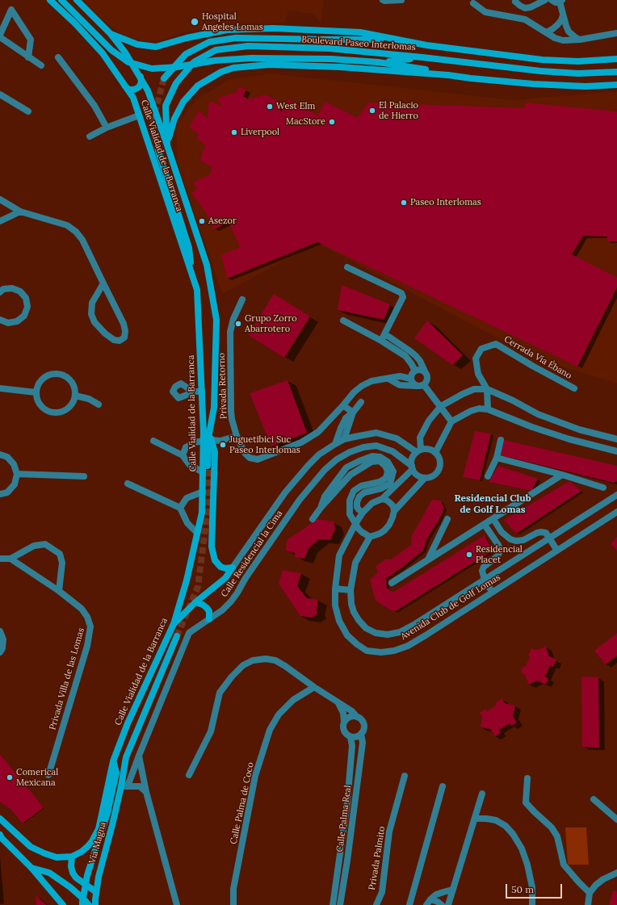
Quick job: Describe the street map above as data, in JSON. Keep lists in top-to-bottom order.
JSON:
{
  "streets": {
    "main road": ["Boulevard Paseo Interlomas", "Calle Vialidad de la Barranca", "Vía Magna"],
    "street": [
      "Cerrada Vía Ébano",
      "Privada Retorno",
      "Calle Residencial la Cima",
      "Avenida Club de Golf Lomas",
      "Privada Villa de las Lomas",
      "Calle Palma de Coco",
      "Calle Palma Real",
      "Privada Palmito"
    ]
  },
  "crossings": [
    ["Boulevard Paseo Interlomas", "Calle Vialidad de la Barranca"],
    ["Calle Vialidad de la Barranca", "Calle Residencial la Cima"],
    ["Calle Vialidad de la Barranca", "Vía Magna"],
    ["Calle Residencial la Cima", "Avenida Club de Golf Lomas"],
    ["Calle Residencial la Cima", "Vía Magna"]
  ],
  "districts": ["Residencial Club de Golf Lomas"],
  "places": [
    "Hospital Angeles Lomas",
    "West Elm",
    "El Palacio de Hierro",
    "MacStore",
    "Liverpool",
    "Paseo Interlomas",
    "Asezor",
    "Grupo Zorro Abarrotero",
    "Juguetibici Suc Paseo Interlomas",
    "Residencial Placet",
    "Comerical Mexicana"
  ],
  "scale_bar": "50 m"
}
